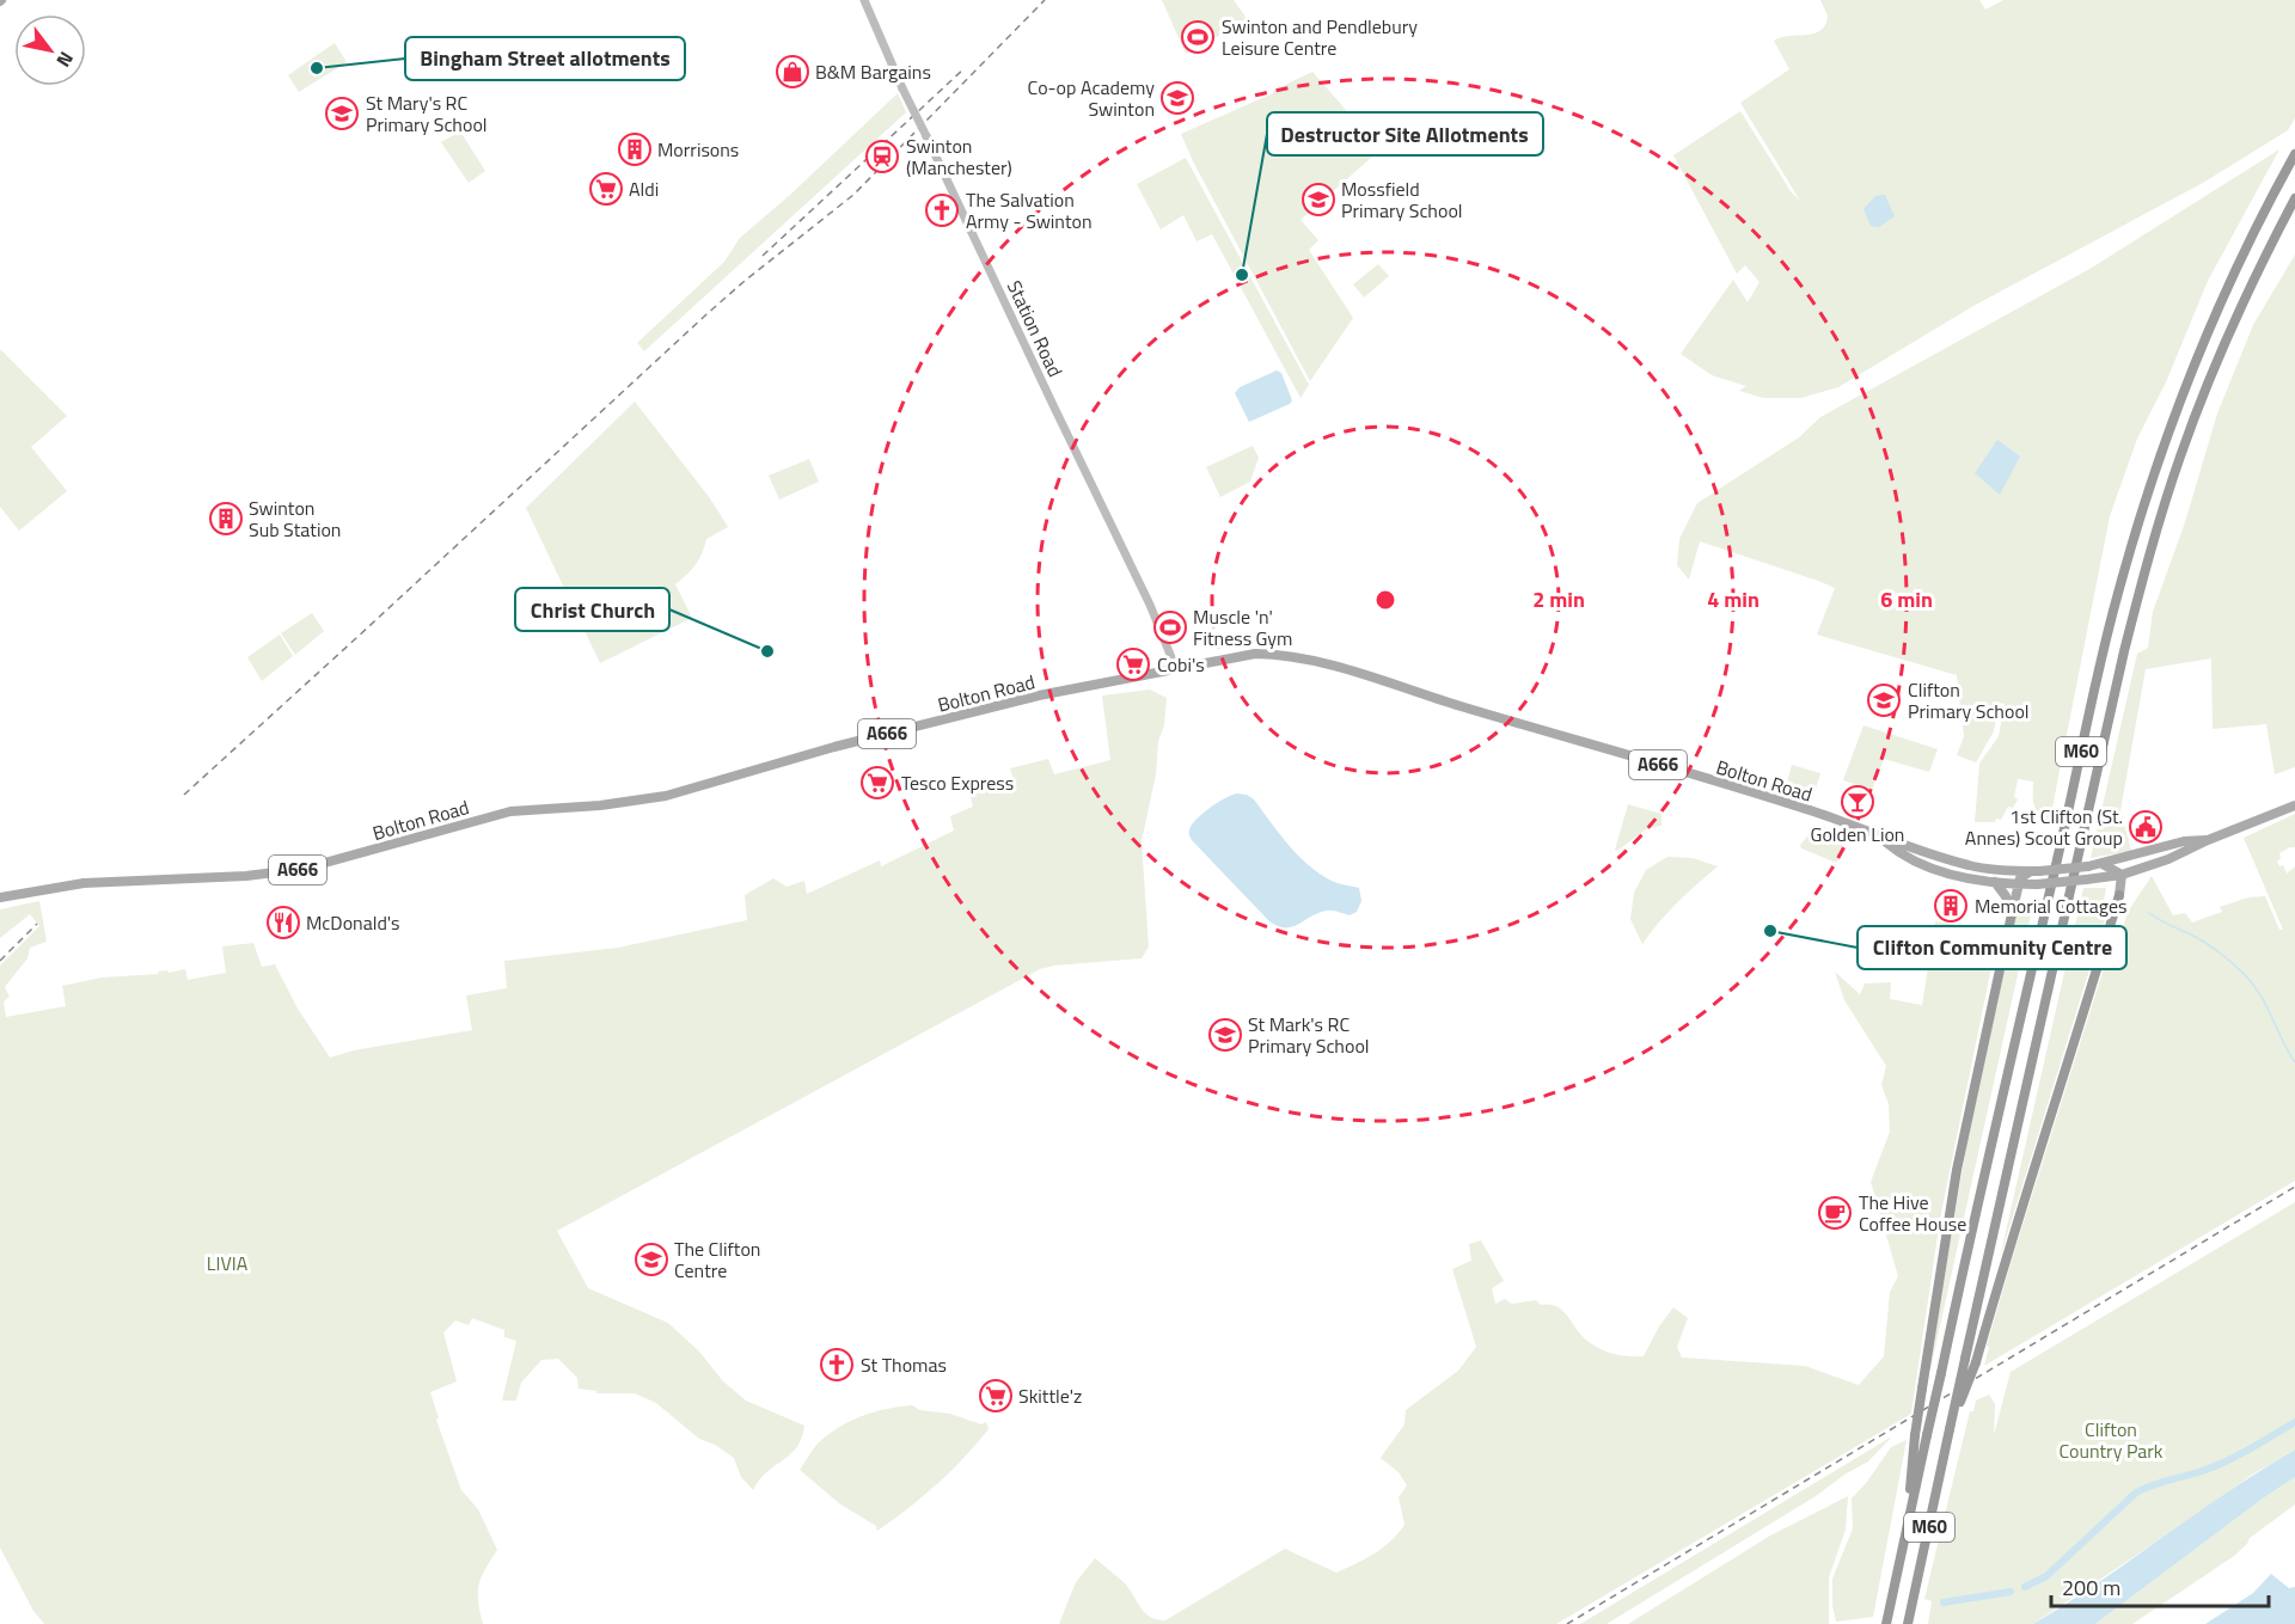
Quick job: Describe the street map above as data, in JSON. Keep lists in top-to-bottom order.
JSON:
{
  "streets": {
    "highway": ["M60"],
    "main road": ["Station Road", "Bolton Road", "A666"]
  },
  "crossings": [
    ["Station Road", "Bolton Road"],
    ["Bolton Road", "A666"]
  ],
  "parks": ["LIVIA", "Clifton Country Park"],
  "places": {
    "sports": ["Swinton and Pendlebury Leisure Centre", "Muscle 'n' Fitness Gym"],
    "other": [
      "Bingham Street allotments",
      "Destructor Site Allotments",
      "Christ Church",
      "Clifton Community Centre"
    ],
    "shop": ["B&M Bargains"],
    "school or university": [
      "Co-op Academy Swinton",
      "St Mary's RC Primary School",
      "Mossfield Primary School",
      "Clifton Primary School",
      "St Mark's RC Primary School",
      "The Clifton Centre"
    ],
    "building": ["Morrisons", "Swinton Sub Station", "Memorial Cottages"],
    "station": ["Swinton (Manchester)"],
    "supermarket": [
      "Aldi",
      "Cobi's",
      "Tesco Express",
      "Skittle'z"
    ],
    "church": ["The Salvation Army - Swinton", "St Thomas"],
    "bar": ["Golden Lion"],
    "public building": ["1st Clifton (St. Annes) Scout Group"],
    "restaurant": ["McDonald's"],
    "cafe": ["The Hive Coffee House"]
  },
  "scale_bar": "200 m",
  "north": "bottom right",
  "rings": ["2 min", "4 min", "6 min"]
}
